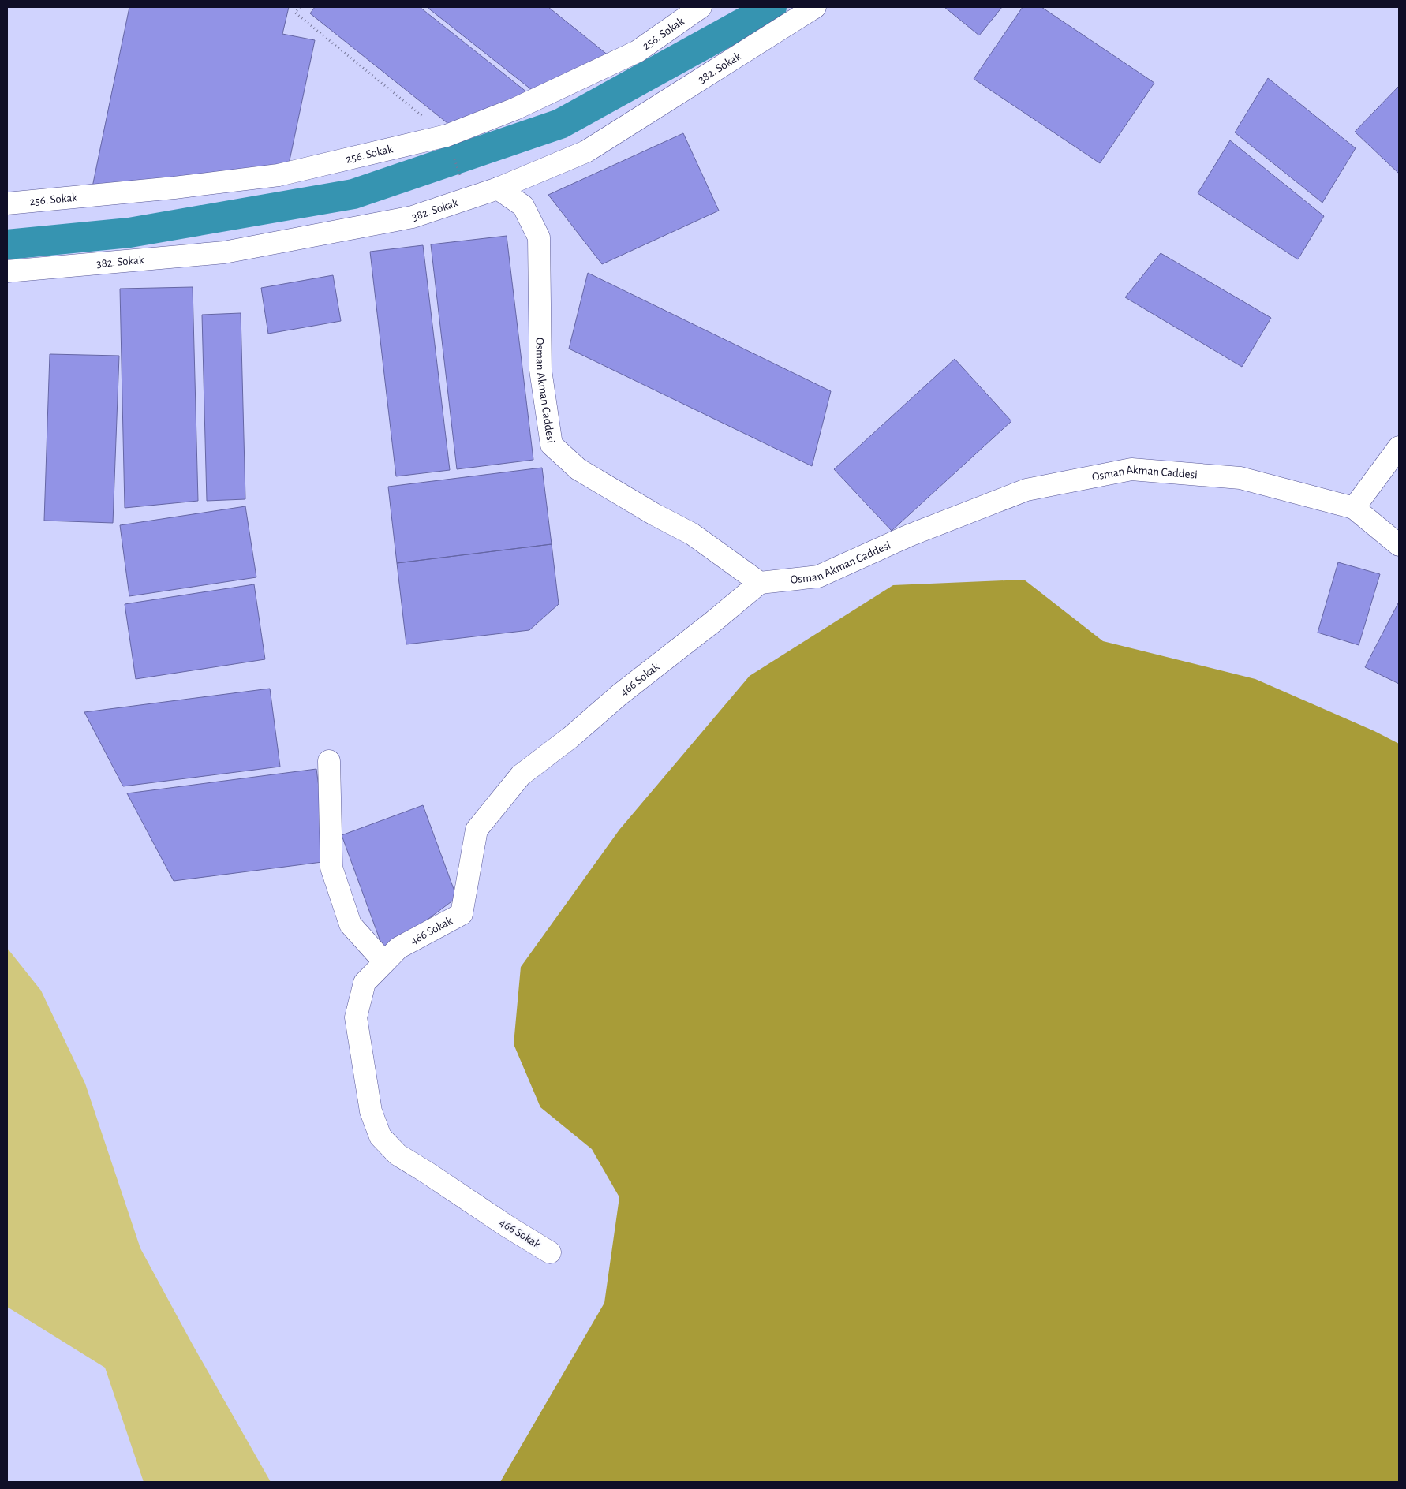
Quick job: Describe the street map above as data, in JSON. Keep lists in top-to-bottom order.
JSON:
{
  "streets": {
    "street": [
      "256. Sokak",
      "382. Sokak",
      "Osman Akman Caddesi",
      "466 Sokak"
    ]
  },
  "crossings": [
    ["382. Sokak", "Osman Akman Caddesi"],
    ["Osman Akman Caddesi", "466 Sokak"]
  ]
}
